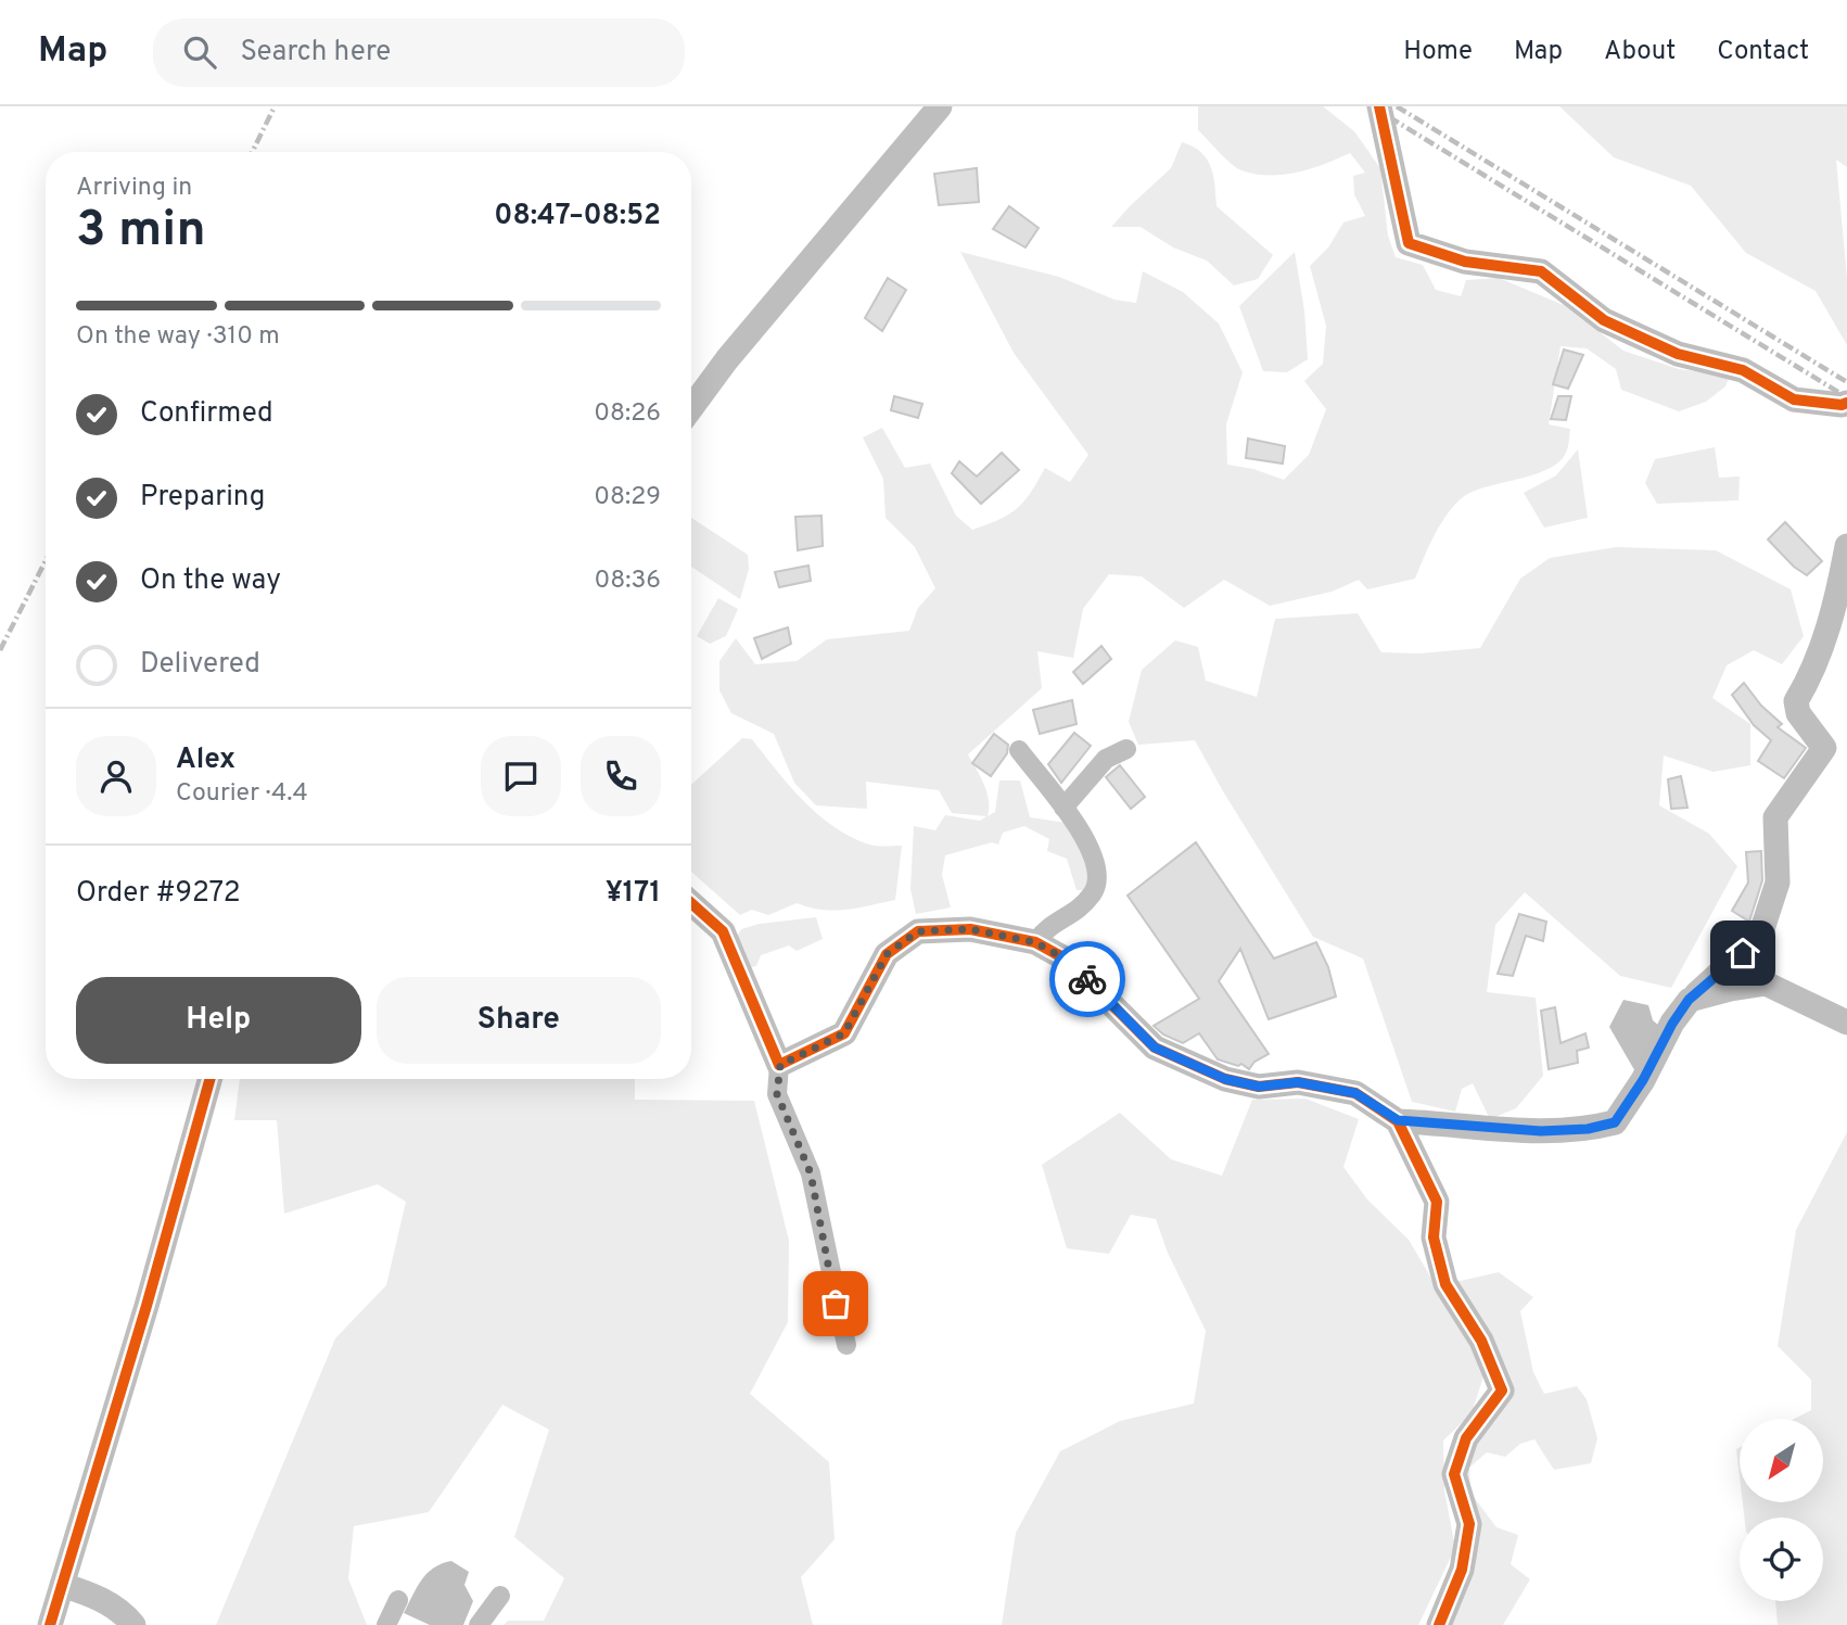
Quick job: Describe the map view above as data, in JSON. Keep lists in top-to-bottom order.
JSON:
{
  "north": "bottom left",
  "page": {
    "header": "Map",
    "search": "Search here",
    "nav": [
      "Home",
      "Map",
      "About",
      "Contact"
    ],
    "heading": ["3 min", "Arriving in", "08:47–08:52"],
    "panel": [
      "Alex",
      "Courier · 4.4",
      "Order #9272",
      "¥171"
    ],
    "bar": "On the way · 310 m",
    "list": [
      ["Confirmed", "08:26"],
      ["Preparing", "08:29"],
      ["On the way", "08:36"],
      "Delivered"
    ],
    "buttons": ["Help", "Share"]
  }
}
